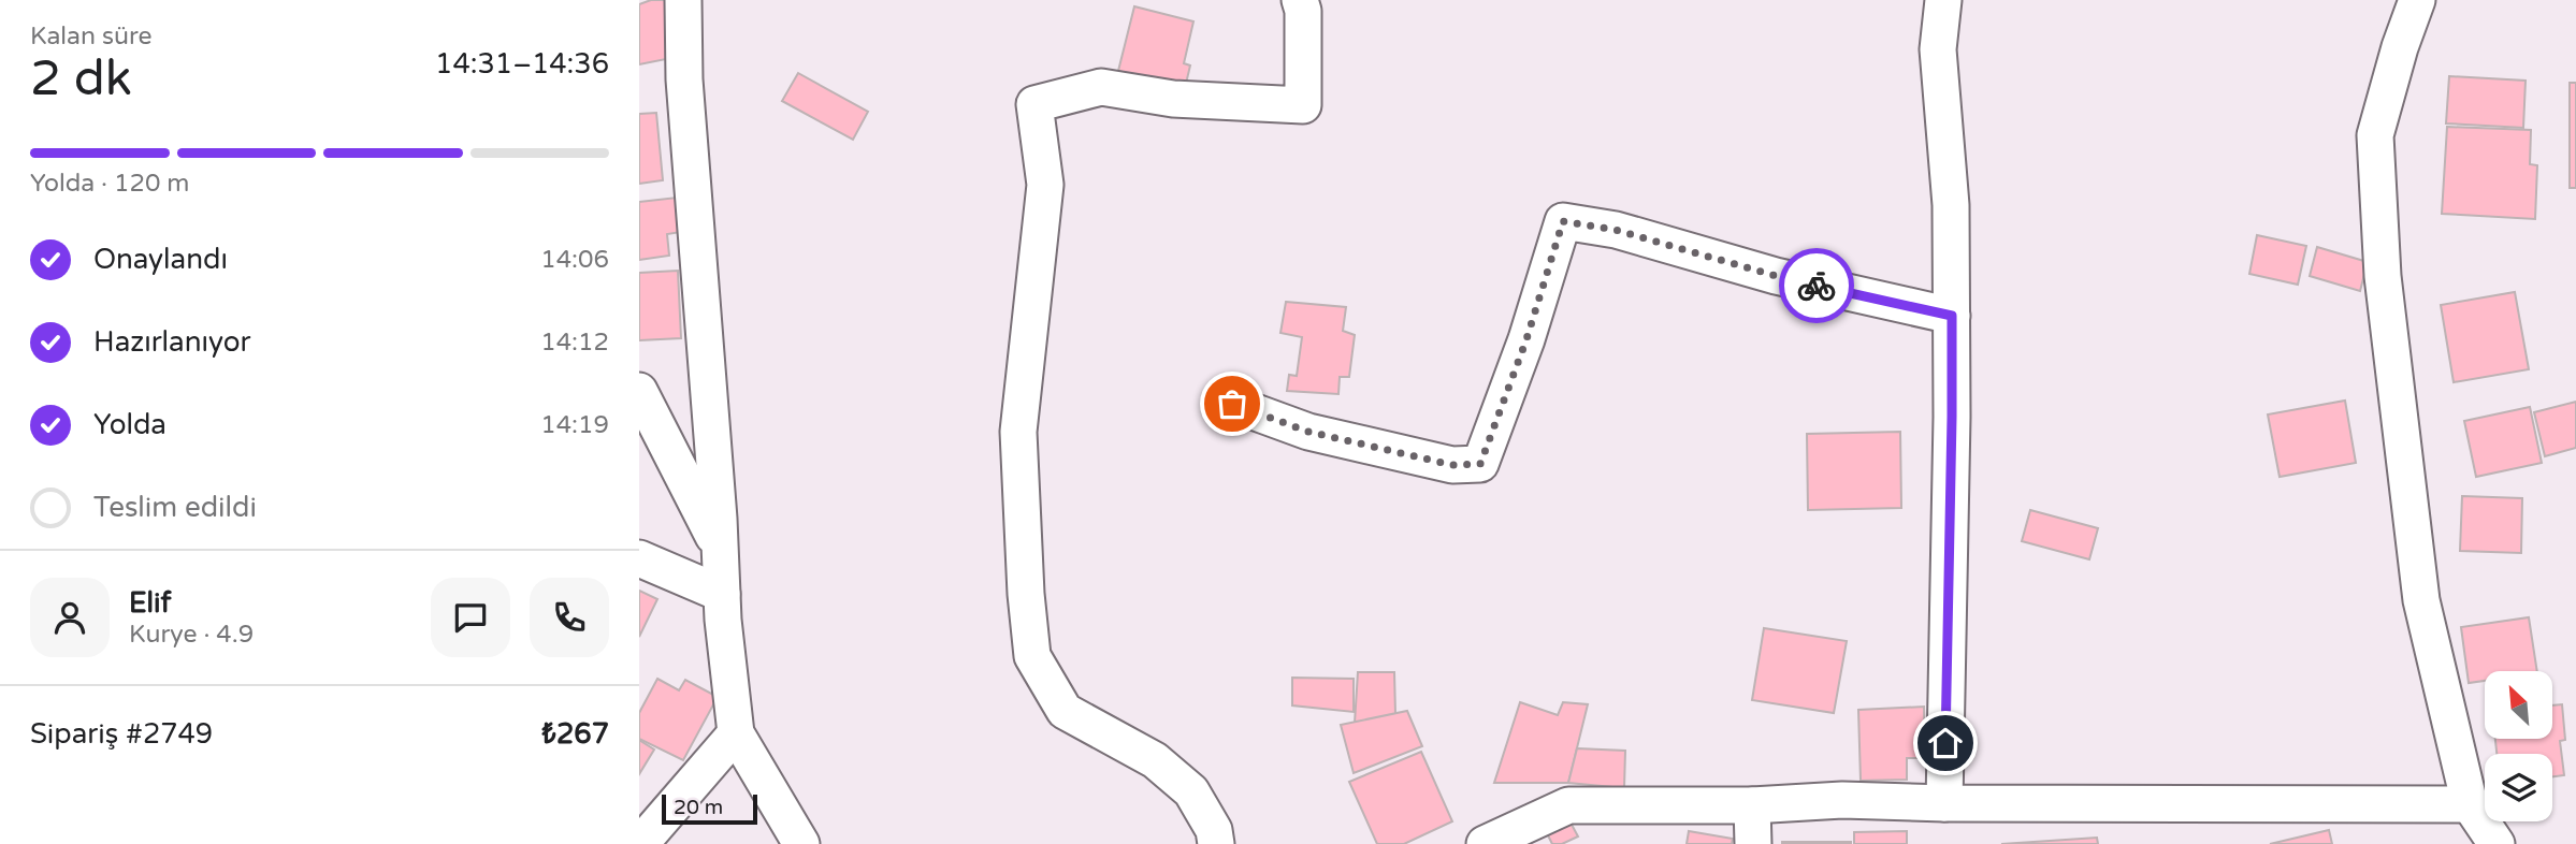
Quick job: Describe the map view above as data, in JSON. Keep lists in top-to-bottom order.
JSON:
{
  "scale_bar": "20 m",
  "north": "top left",
  "page": {
    "heading": ["2 dk", "Kalan süre", "14:31–14:36"],
    "panel": [
      "Elif",
      "Kurye · 4.9",
      "Sipariş #2749",
      "₺267"
    ],
    "bar": "Yolda · 120 m",
    "list": [
      ["Onaylandı", "14:06"],
      ["Hazırlanıyor", "14:12"],
      ["Yolda", "14:19"],
      "Teslim edildi"
    ],
    "scale": "20 m"
  }
}
